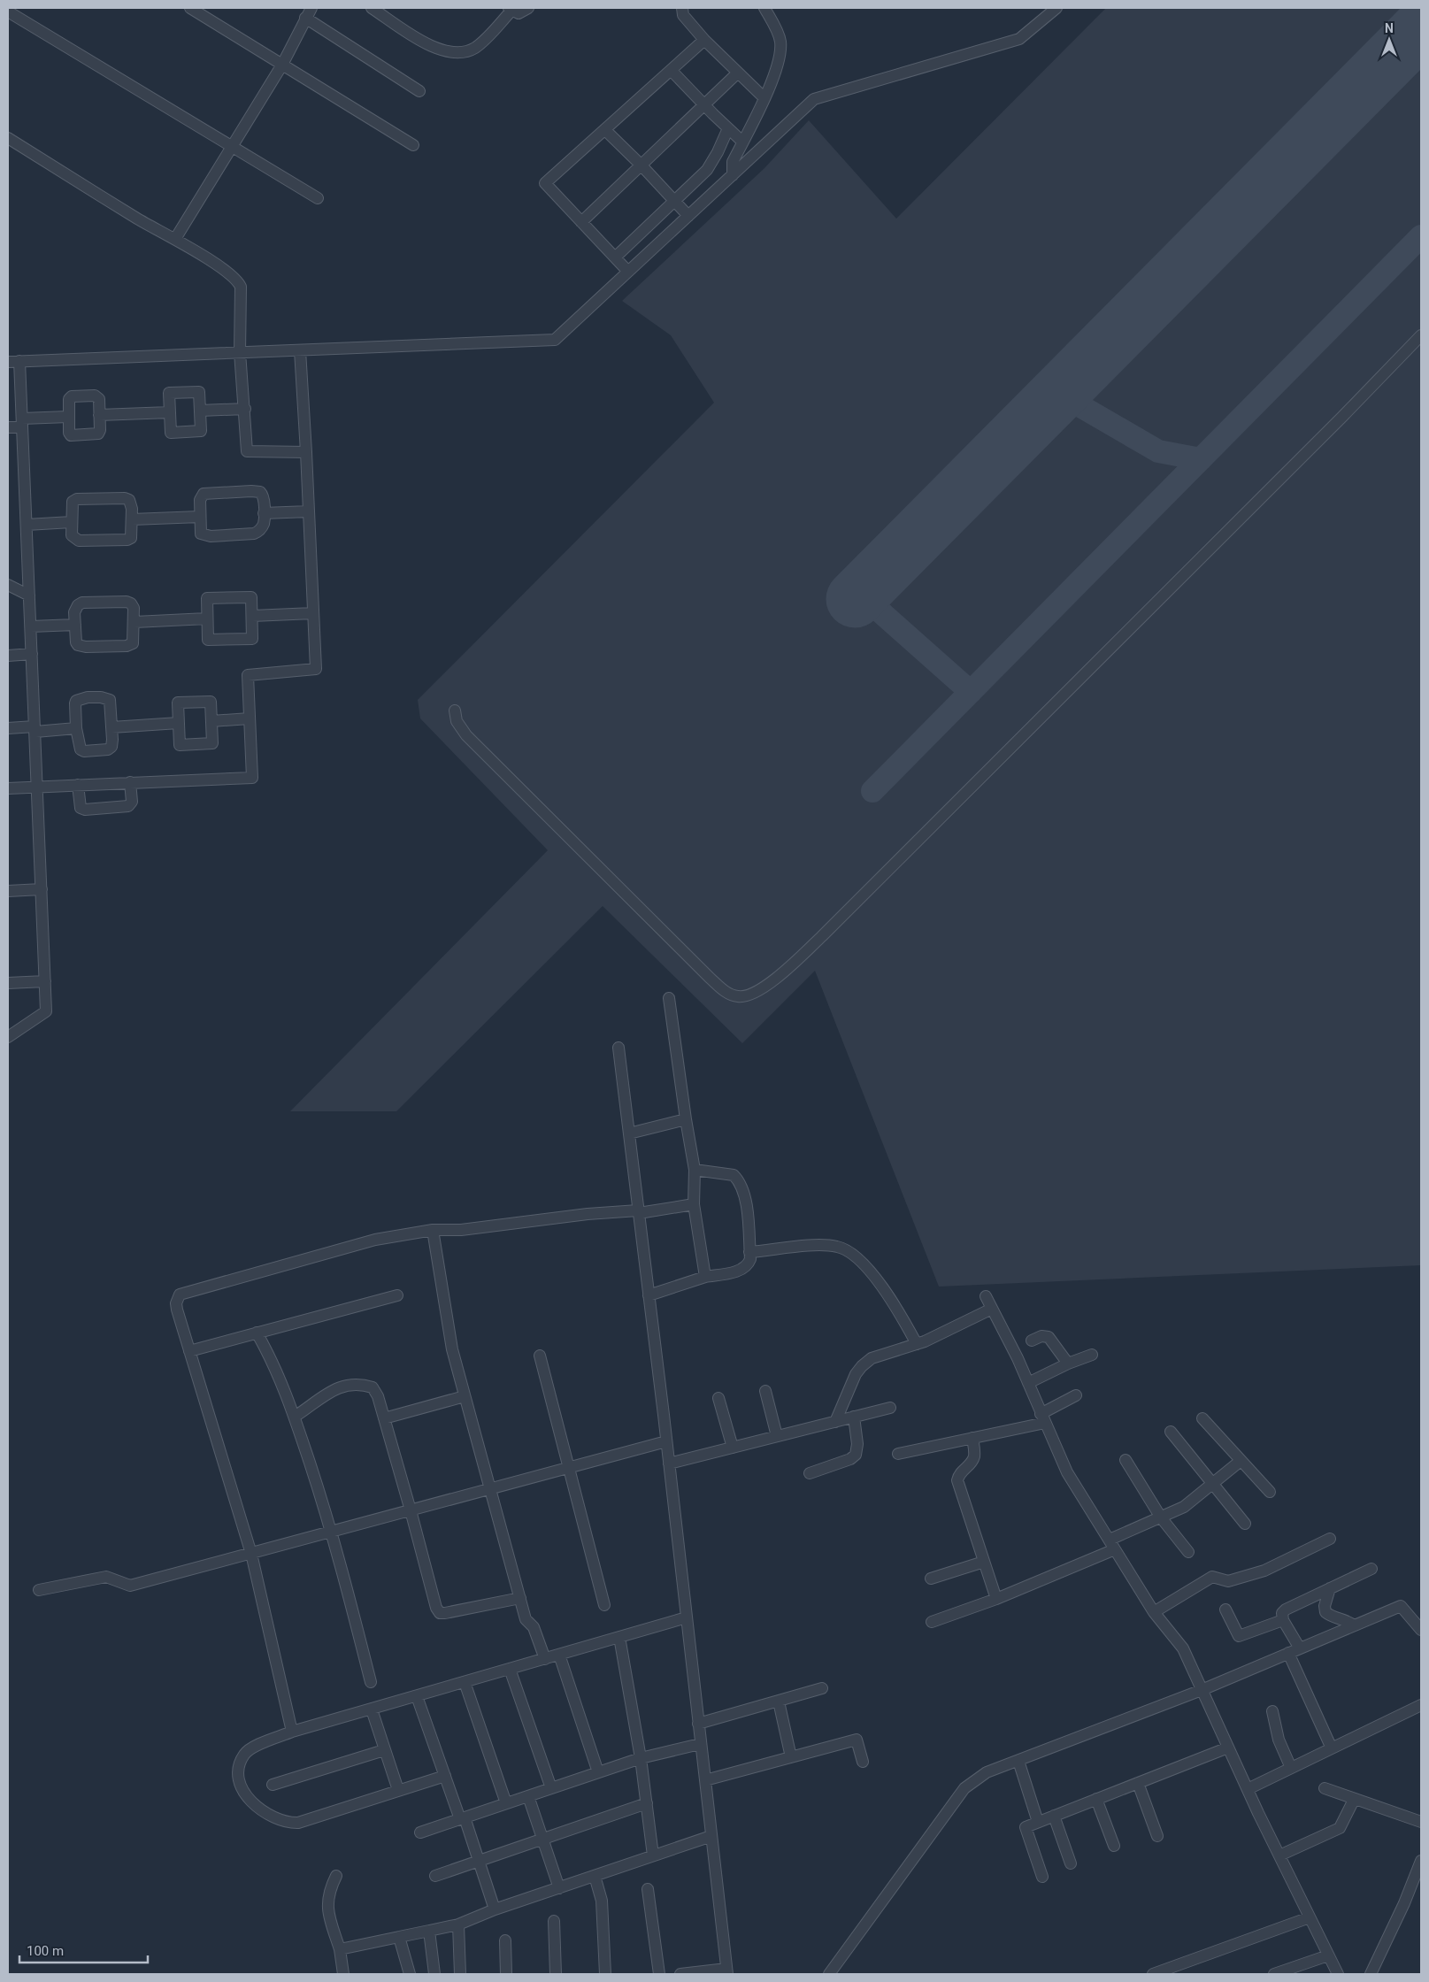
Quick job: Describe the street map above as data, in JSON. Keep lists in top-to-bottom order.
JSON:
{
  "scale_bar": "100 m",
  "north": "top"
}
